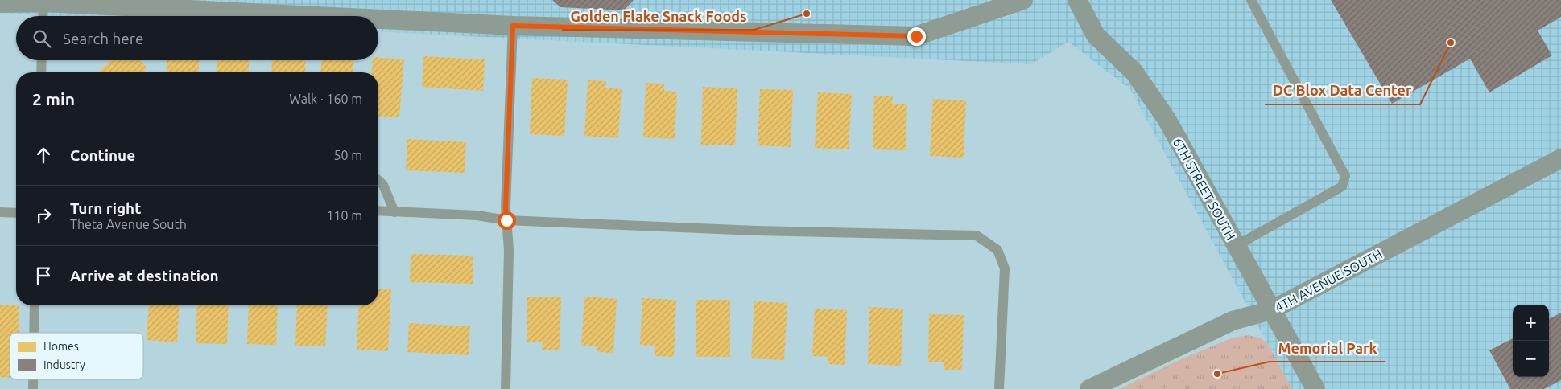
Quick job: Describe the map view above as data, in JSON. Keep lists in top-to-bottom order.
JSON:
{
  "streets": {
    "street": ["6TH STREET SOUTH", "4TH AVENUE SOUTH"]
  },
  "crossings": [
    ["6TH STREET SOUTH", "4TH AVENUE SOUTH"]
  ],
  "places": ["Golden Flake Snack Foods", "DC Blox Data Center", "Memorial Park"],
  "legend": ["Homes", "Industry"],
  "page": {
    "search": "Search here",
    "heading": ["2 min", "Walk · 160 m"],
    "list": [
      ["Continue", "50 m"],
      ["Turn right", "Theta Avenue South", "110 m"],
      "Arrive at destination"
    ],
    "map_buttons": ["+", "−"]
  }
}
